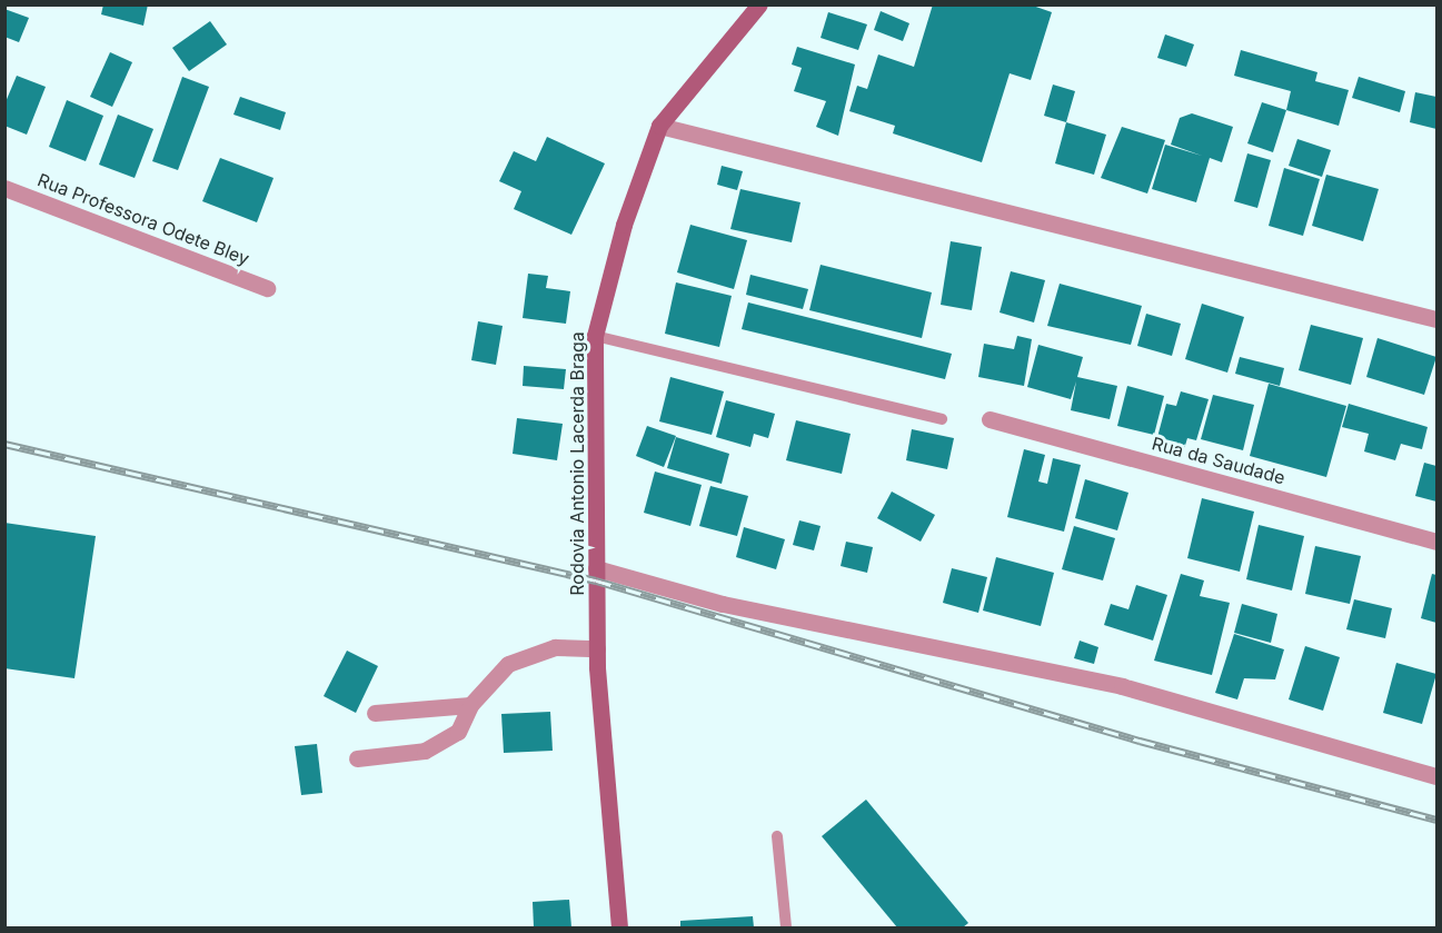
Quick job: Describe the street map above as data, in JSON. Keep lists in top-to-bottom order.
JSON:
{
  "streets": {
    "main road": ["Rodovia Antonio Lacerda Braga"],
    "street": ["Rua Professora Odete Bley", "Rua da Saudade"]
  }
}
